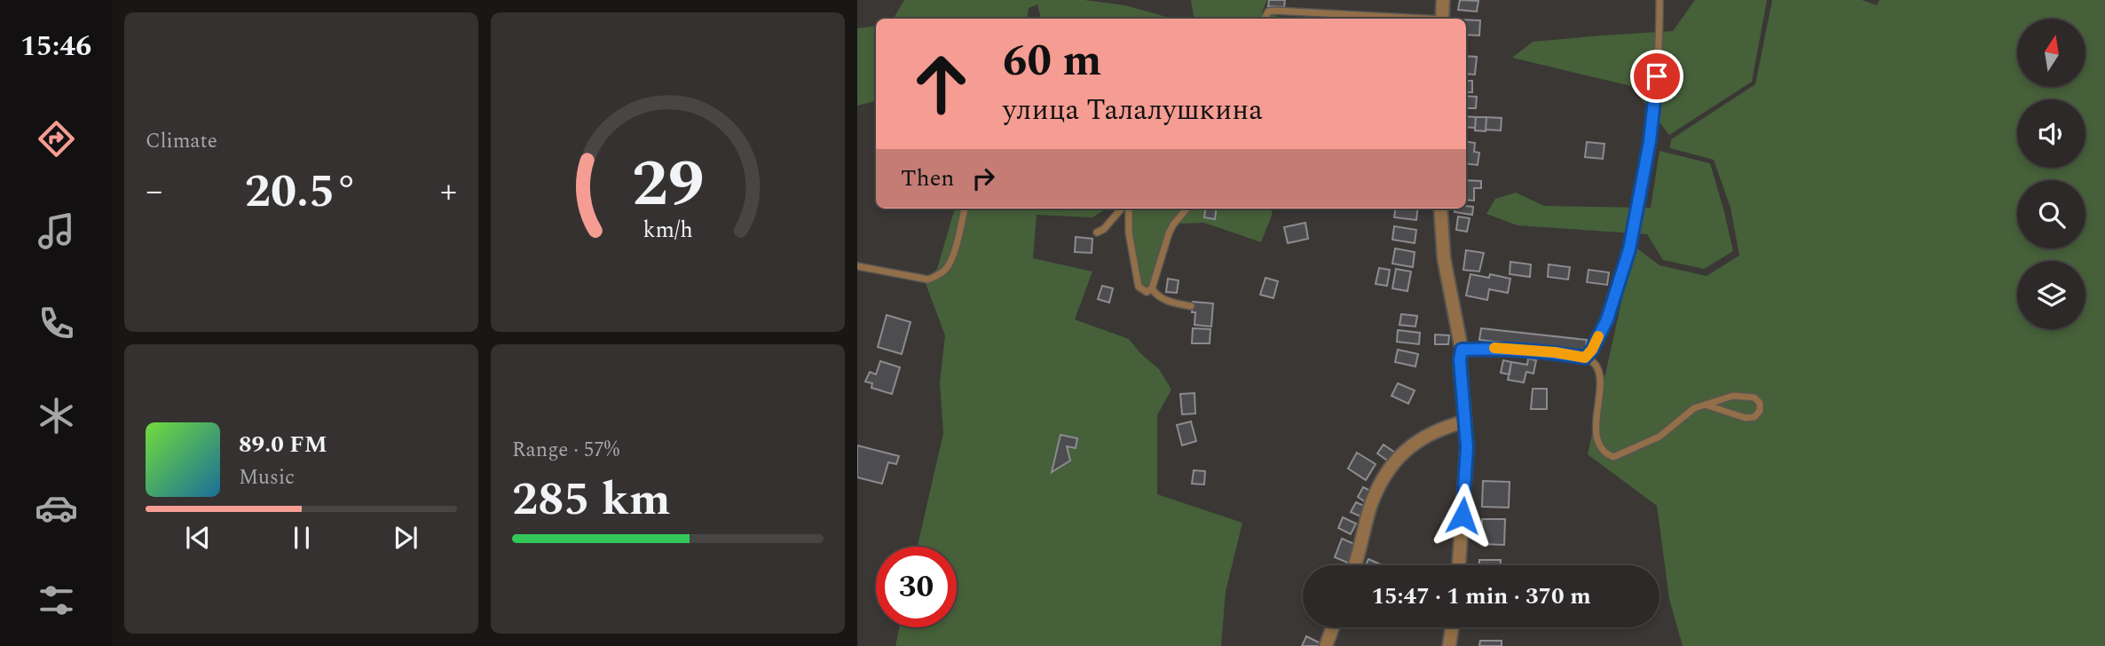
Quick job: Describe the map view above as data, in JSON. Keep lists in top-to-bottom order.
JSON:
{
  "north": "top",
  "page": {
    "tabs": "15:46",
    "tile": [
      "Climate",
      ["Range · 57%", "285 km"]
    ],
    "turn": ["60 m", "улица Талалушкина"],
    "then": "Then",
    "heat": ["−", "20.5°", "+"],
    "song": ["89.0 FM", "Music"],
    "limit": "30",
    "trip": "15:47 · 1 min · 370 m",
    "gauge": ["29", "km/h"]
  }
}
